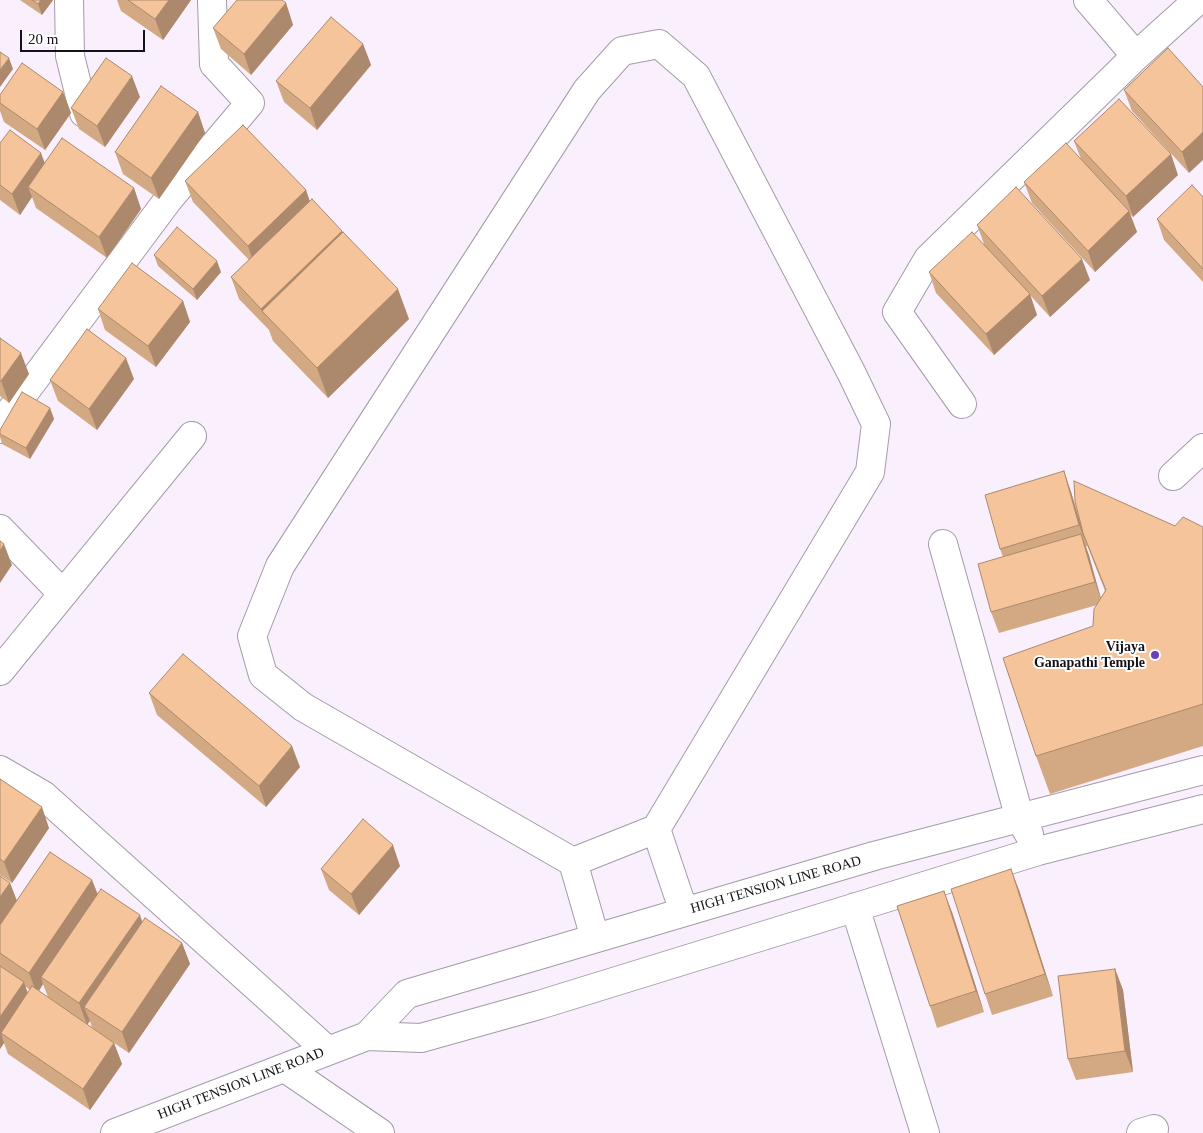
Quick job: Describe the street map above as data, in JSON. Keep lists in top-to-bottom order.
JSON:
{
  "streets": {
    "street": ["HIGH TENSION LINE ROAD"]
  },
  "places": ["Vijaya Ganapathi Temple"],
  "scale_bar": "20 m"
}
